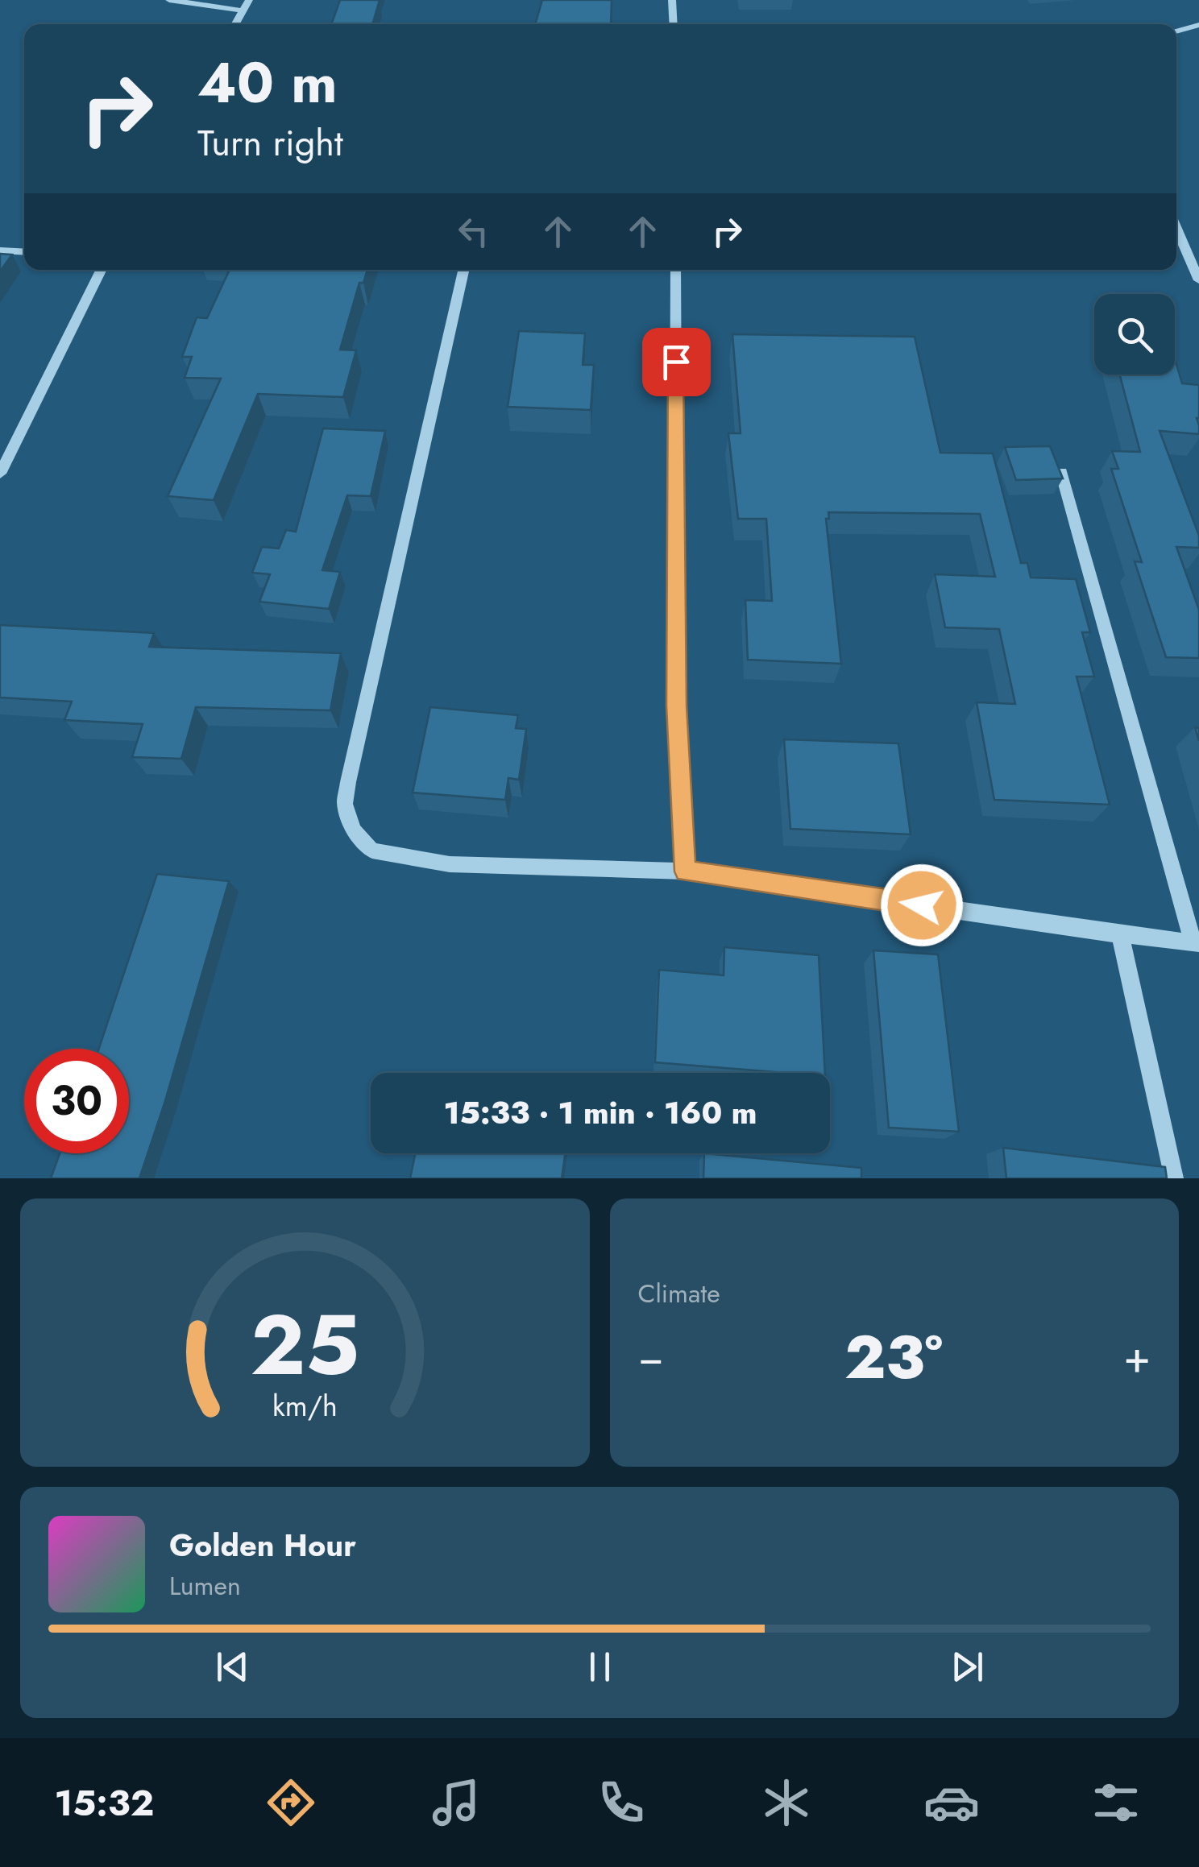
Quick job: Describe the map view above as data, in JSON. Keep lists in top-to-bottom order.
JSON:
{
  "page": {
    "turn": ["40 m", "Turn right"],
    "limit": "30",
    "trip": "15:33 · 1 min · 160 m",
    "tile": "Climate",
    "heat": ["−", "23°", "+"],
    "song": ["Golden Hour", "Lumen"],
    "tabs": "15:32",
    "gauge": ["25", "km/h"]
  }
}
